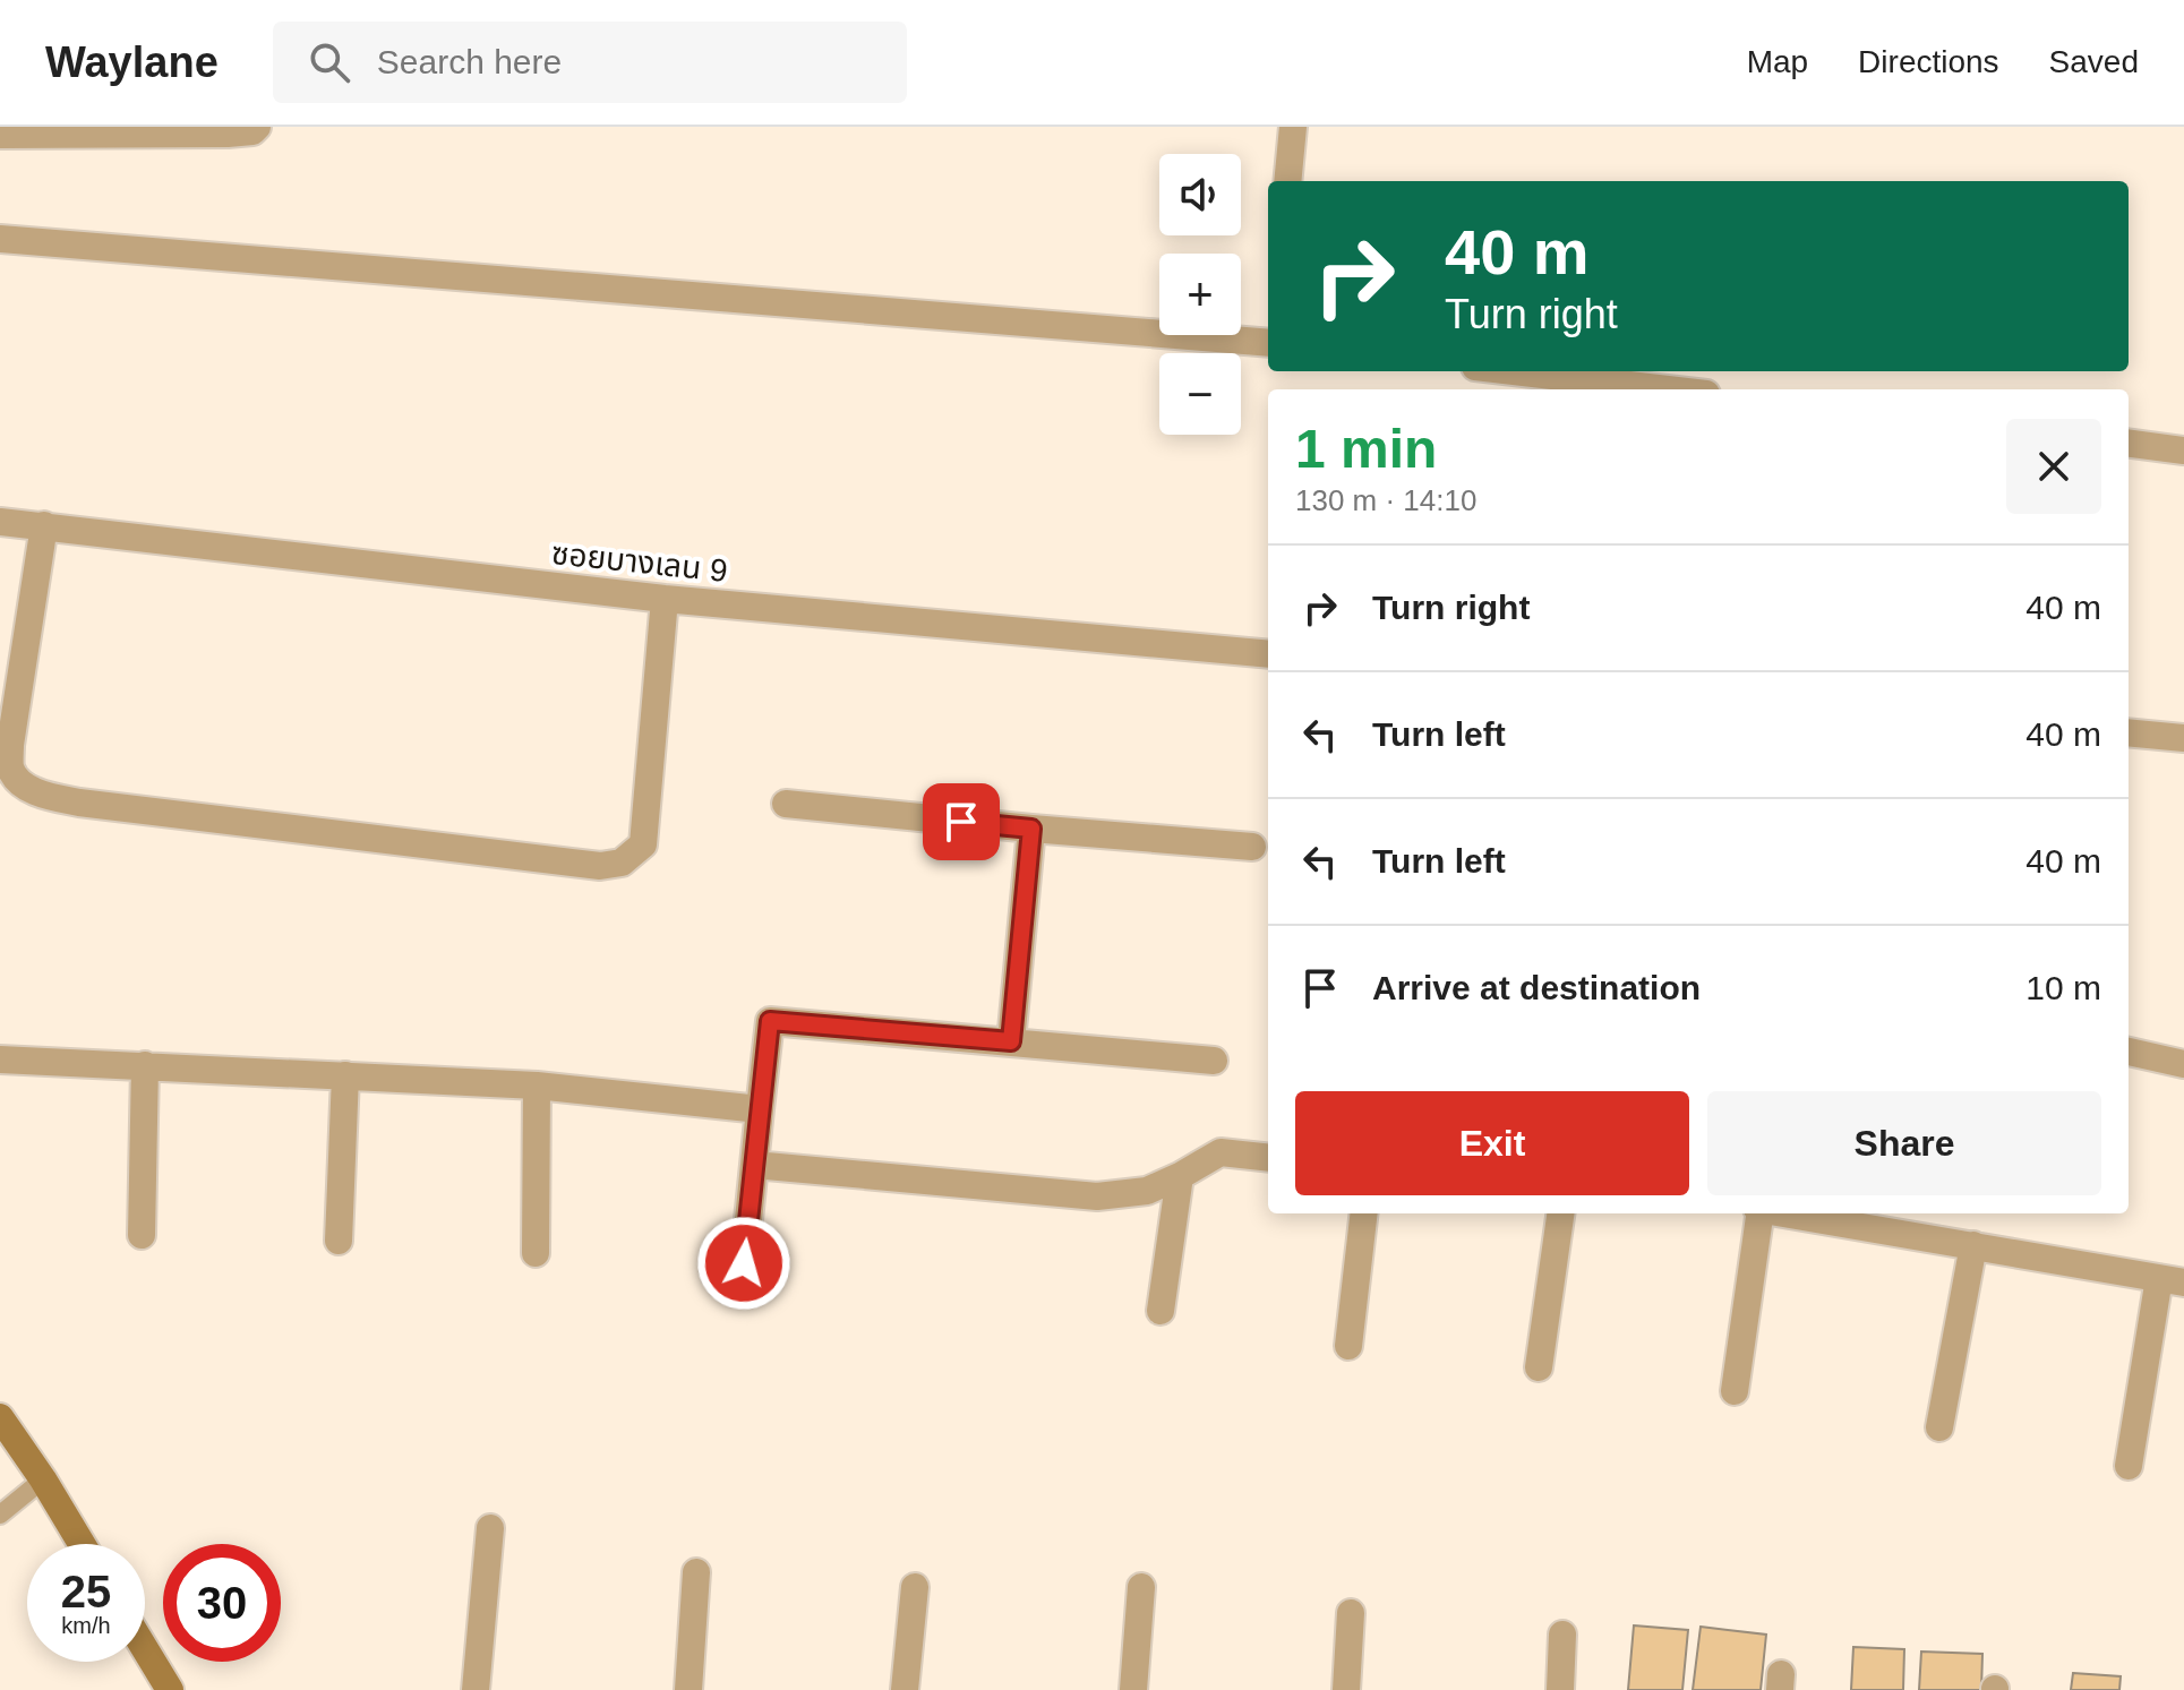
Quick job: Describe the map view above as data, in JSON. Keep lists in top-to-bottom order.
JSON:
{
  "streets": {
    "street": ["ซอยบางเลน 9"]
  },
  "page": {
    "header": "Waylane",
    "search": "Search here",
    "nav": ["Map", "Directions", "Saved"],
    "map_buttons": ["+", "−"],
    "turn": ["40 m", "Turn right"],
    "heading": ["1 min", "130 m · 14:10"],
    "list": [
      {
        "name": "Turn right",
        "value": "40 m"
      },
      {
        "name": "Turn left",
        "value": "40 m"
      },
      {
        "name": "Turn left",
        "value": "40 m"
      },
      {
        "name": "Arrive at destination",
        "value": "10 m"
      }
    ],
    "buttons": ["Exit", "Share"],
    "speed": "25 km/h",
    "limit": "30"
  }
}
